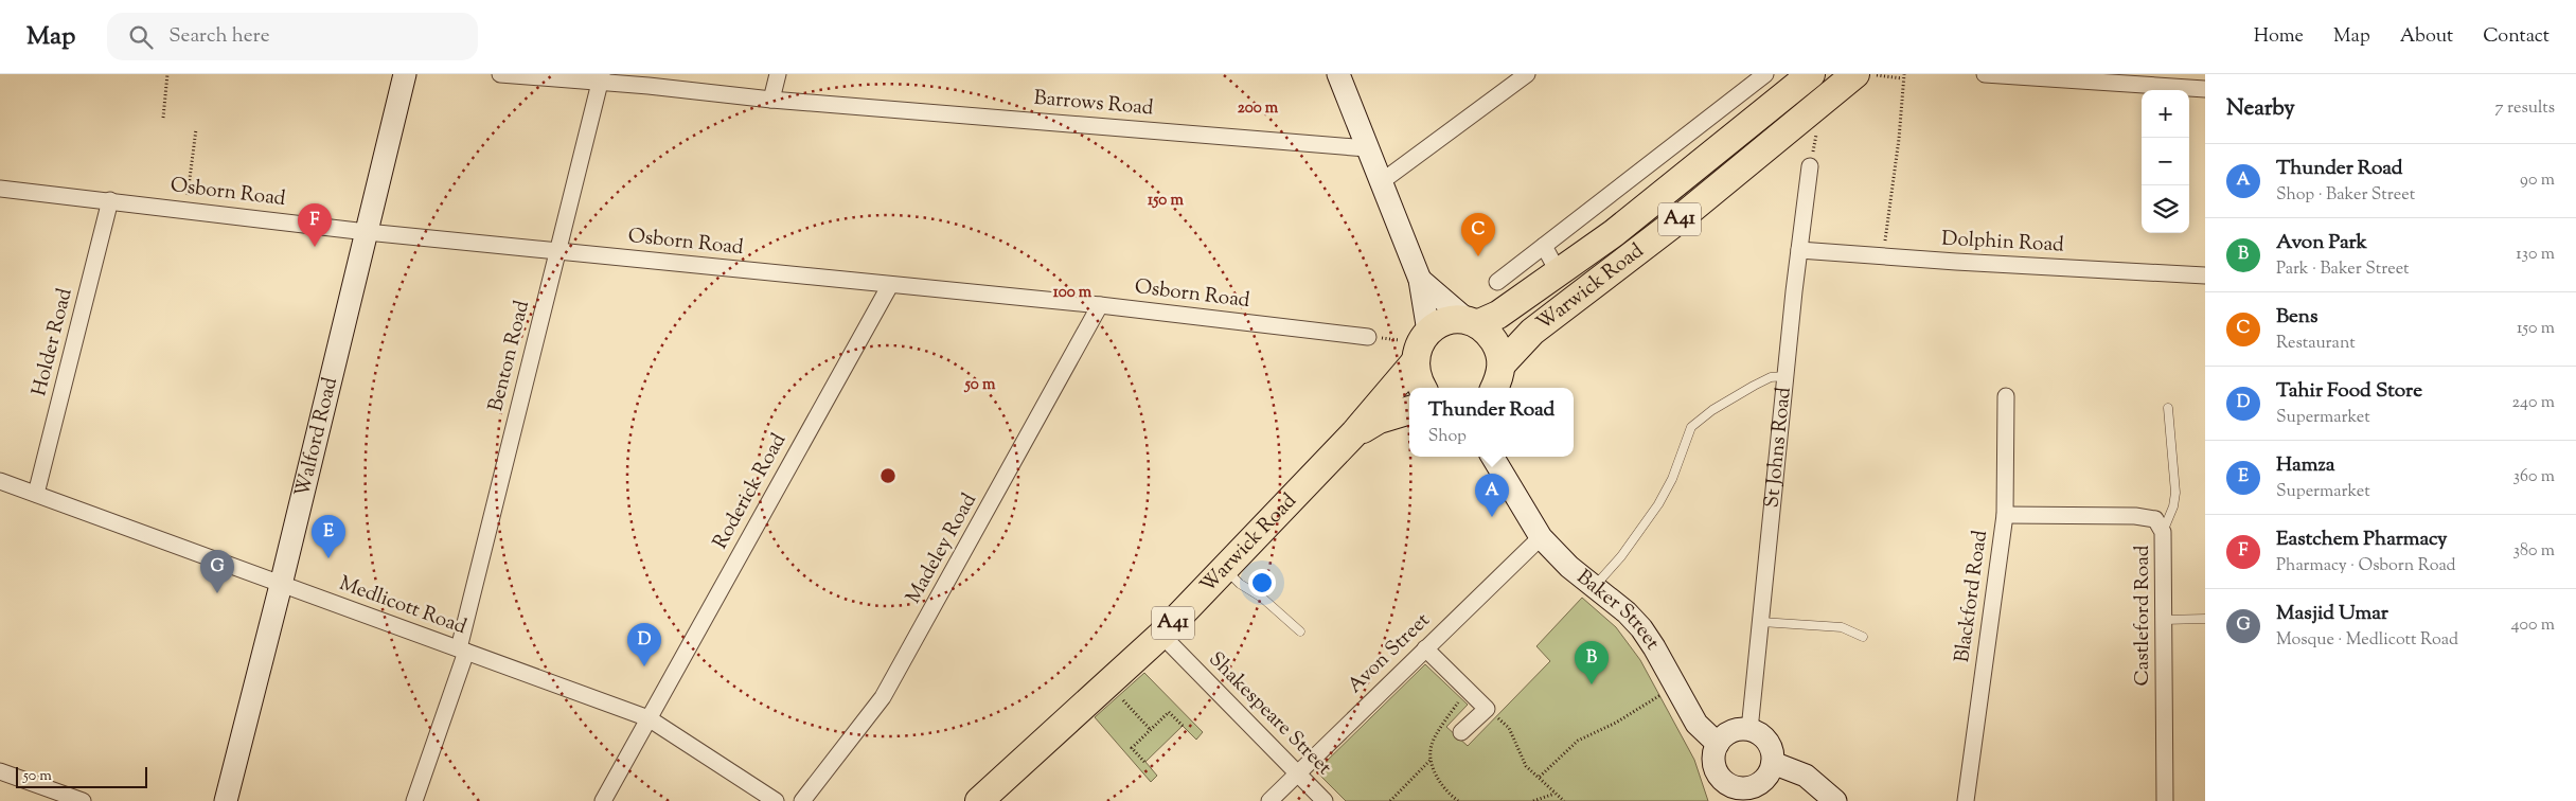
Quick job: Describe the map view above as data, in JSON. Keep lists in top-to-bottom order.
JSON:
{
  "streets": {
    "highway": ["A41", "Warwick Road"],
    "main road": ["Walford Road", "Baker Street"],
    "street": [
      "Barrows Road",
      "Osborn Road",
      "Dolphin Road",
      "Holder Road",
      "Benton Road",
      "St Johns Road",
      "Roderick Road",
      "Madeley Road",
      "Blackford Road",
      "Medlicott Road",
      "Castleford Road",
      "Avon Street",
      "Shakespeare Street"
    ]
  },
  "crossings": [
    ["Barrows Road", "Benton Road"],
    ["Osborn Road", "Holder Road"],
    ["Osborn Road", "Benton Road"],
    ["Osborn Road", "Walford Road"],
    ["Osborn Road", "Roderick Road"],
    ["Osborn Road", "Madeley Road"],
    ["Dolphin Road", "St Johns Road"],
    ["Warwick Road", "Shakespeare Street"],
    ["Holder Road", "Medlicott Road"],
    ["Benton Road", "Medlicott Road"],
    ["Walford Road", "Medlicott Road"],
    ["St Johns Road", "Baker Street"],
    ["Roderick Road", "Medlicott Road"],
    ["Blackford Road", "Castleford Road"],
    ["Baker Street", "Avon Street"],
    ["Avon Street", "Shakespeare Street"]
  ],
  "scale_bar": "50 m",
  "page": {
    "header": "Map",
    "search": "Search here",
    "nav": [
      "Home",
      "Map",
      "About",
      "Contact"
    ],
    "heading": ["Nearby", "7 results"],
    "map_buttons": ["+", "−"],
    "list": [
      {
        "mark": "A",
        "name": "Thunder Road",
        "note": "Shop · Baker Street",
        "value": "90 m"
      },
      {
        "mark": "B",
        "name": "Avon Park",
        "note": "Park · Baker Street",
        "value": "130 m"
      },
      {
        "mark": "C",
        "name": "Bens",
        "note": "Restaurant",
        "value": "150 m"
      },
      {
        "mark": "D",
        "name": "Tahir Food Store",
        "note": "Supermarket",
        "value": "240 m"
      },
      {
        "mark": "E",
        "name": "Hamza",
        "note": "Supermarket",
        "value": "360 m"
      },
      {
        "mark": "F",
        "name": "Eastchem Pharmacy",
        "note": "Pharmacy · Osborn Road",
        "value": "380 m"
      },
      {
        "mark": "G",
        "name": "Masjid Umar",
        "note": "Mosque · Medlicott Road",
        "value": "400 m"
      }
    ],
    "pins": [
      "F",
      "C",
      "A",
      "E",
      "G",
      "D",
      "B"
    ],
    "popup": ["Thunder Road", "Shop"],
    "scale": "50 m"
  },
  "rings": [
    "200 m",
    "150 m",
    "100 m",
    "50 m"
  ]
}
